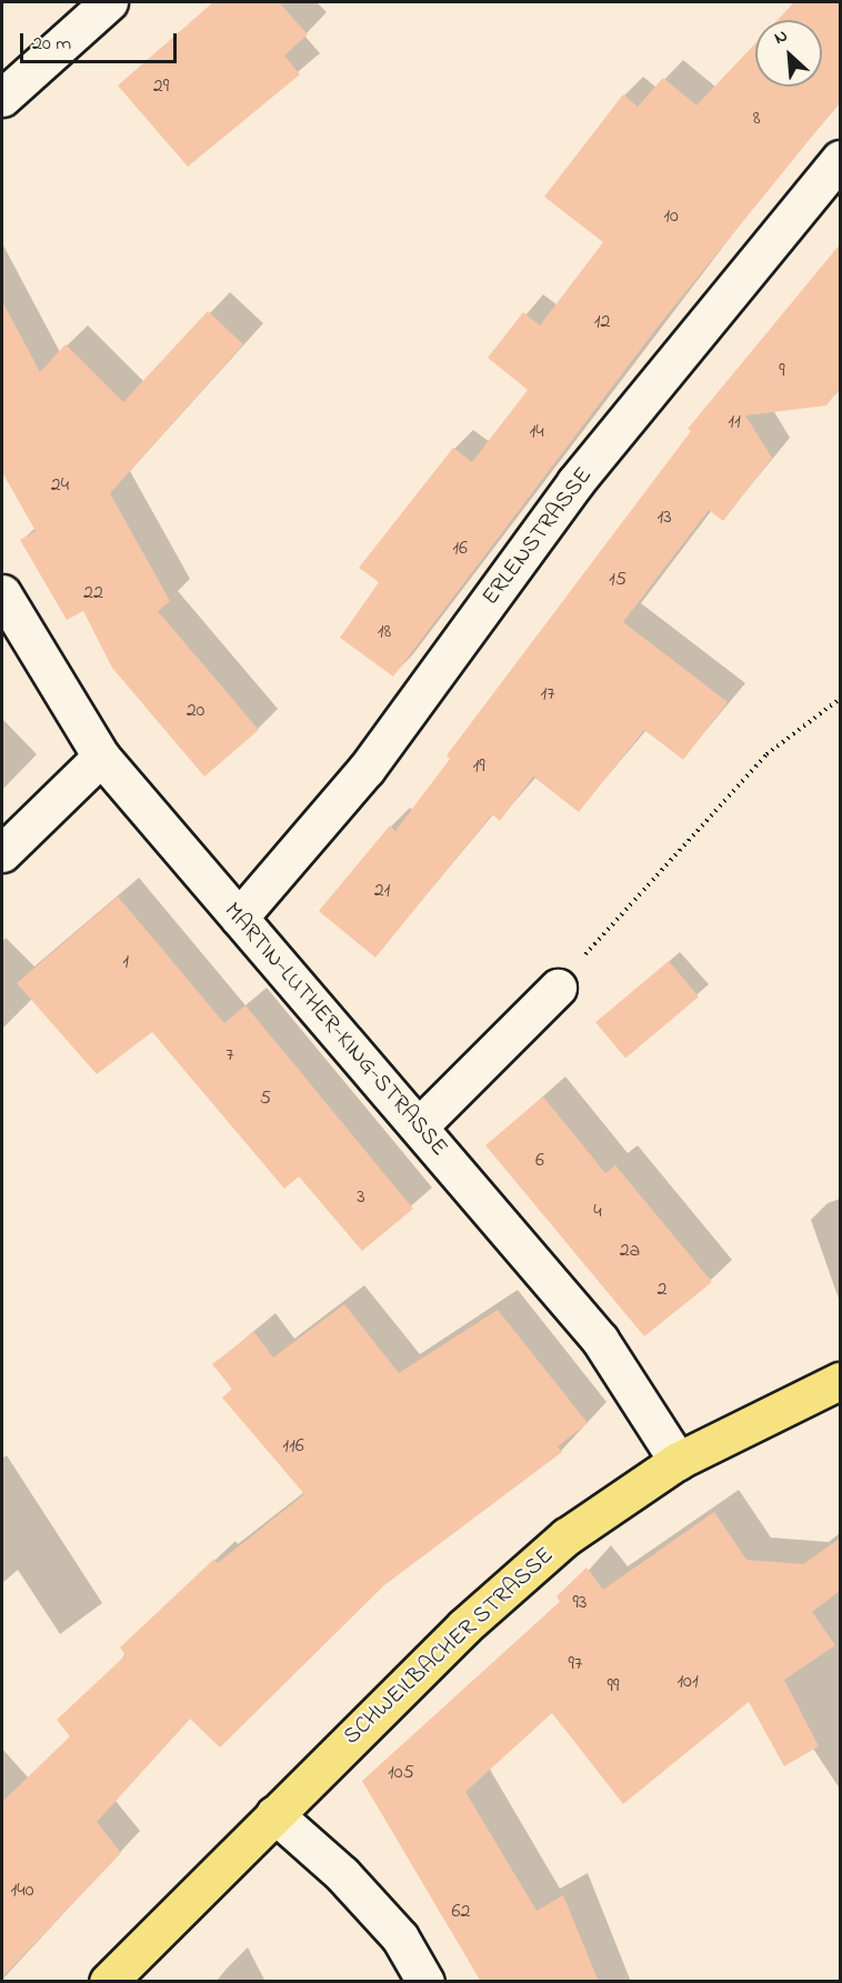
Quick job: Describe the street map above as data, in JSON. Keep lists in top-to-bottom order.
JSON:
{
  "streets": {
    "main road": ["SCHWEILBACHER STRASSE"],
    "street": ["ERLENSTRASSE", "MARTIN-LUTHER-KING-STRASSE"]
  },
  "crossings": [
    ["ERLENSTRASSE", "MARTIN-LUTHER-KING-STRASSE"],
    ["MARTIN-LUTHER-KING-STRASSE", "SCHWEILBACHER STRASSE"]
  ],
  "house_numbers": [
    "29",
    "8",
    "10",
    "12",
    "9",
    "11",
    "14",
    "24",
    "13",
    "16",
    "15",
    "22",
    "18",
    "17",
    "20",
    "19",
    "21",
    "1",
    "7",
    "5",
    "6",
    "3",
    "4",
    "2a",
    "2",
    "116",
    "93",
    "97",
    "101",
    "99",
    "105",
    "140",
    "62"
  ],
  "scale_bar": "20 m",
  "north": "top left"
}
